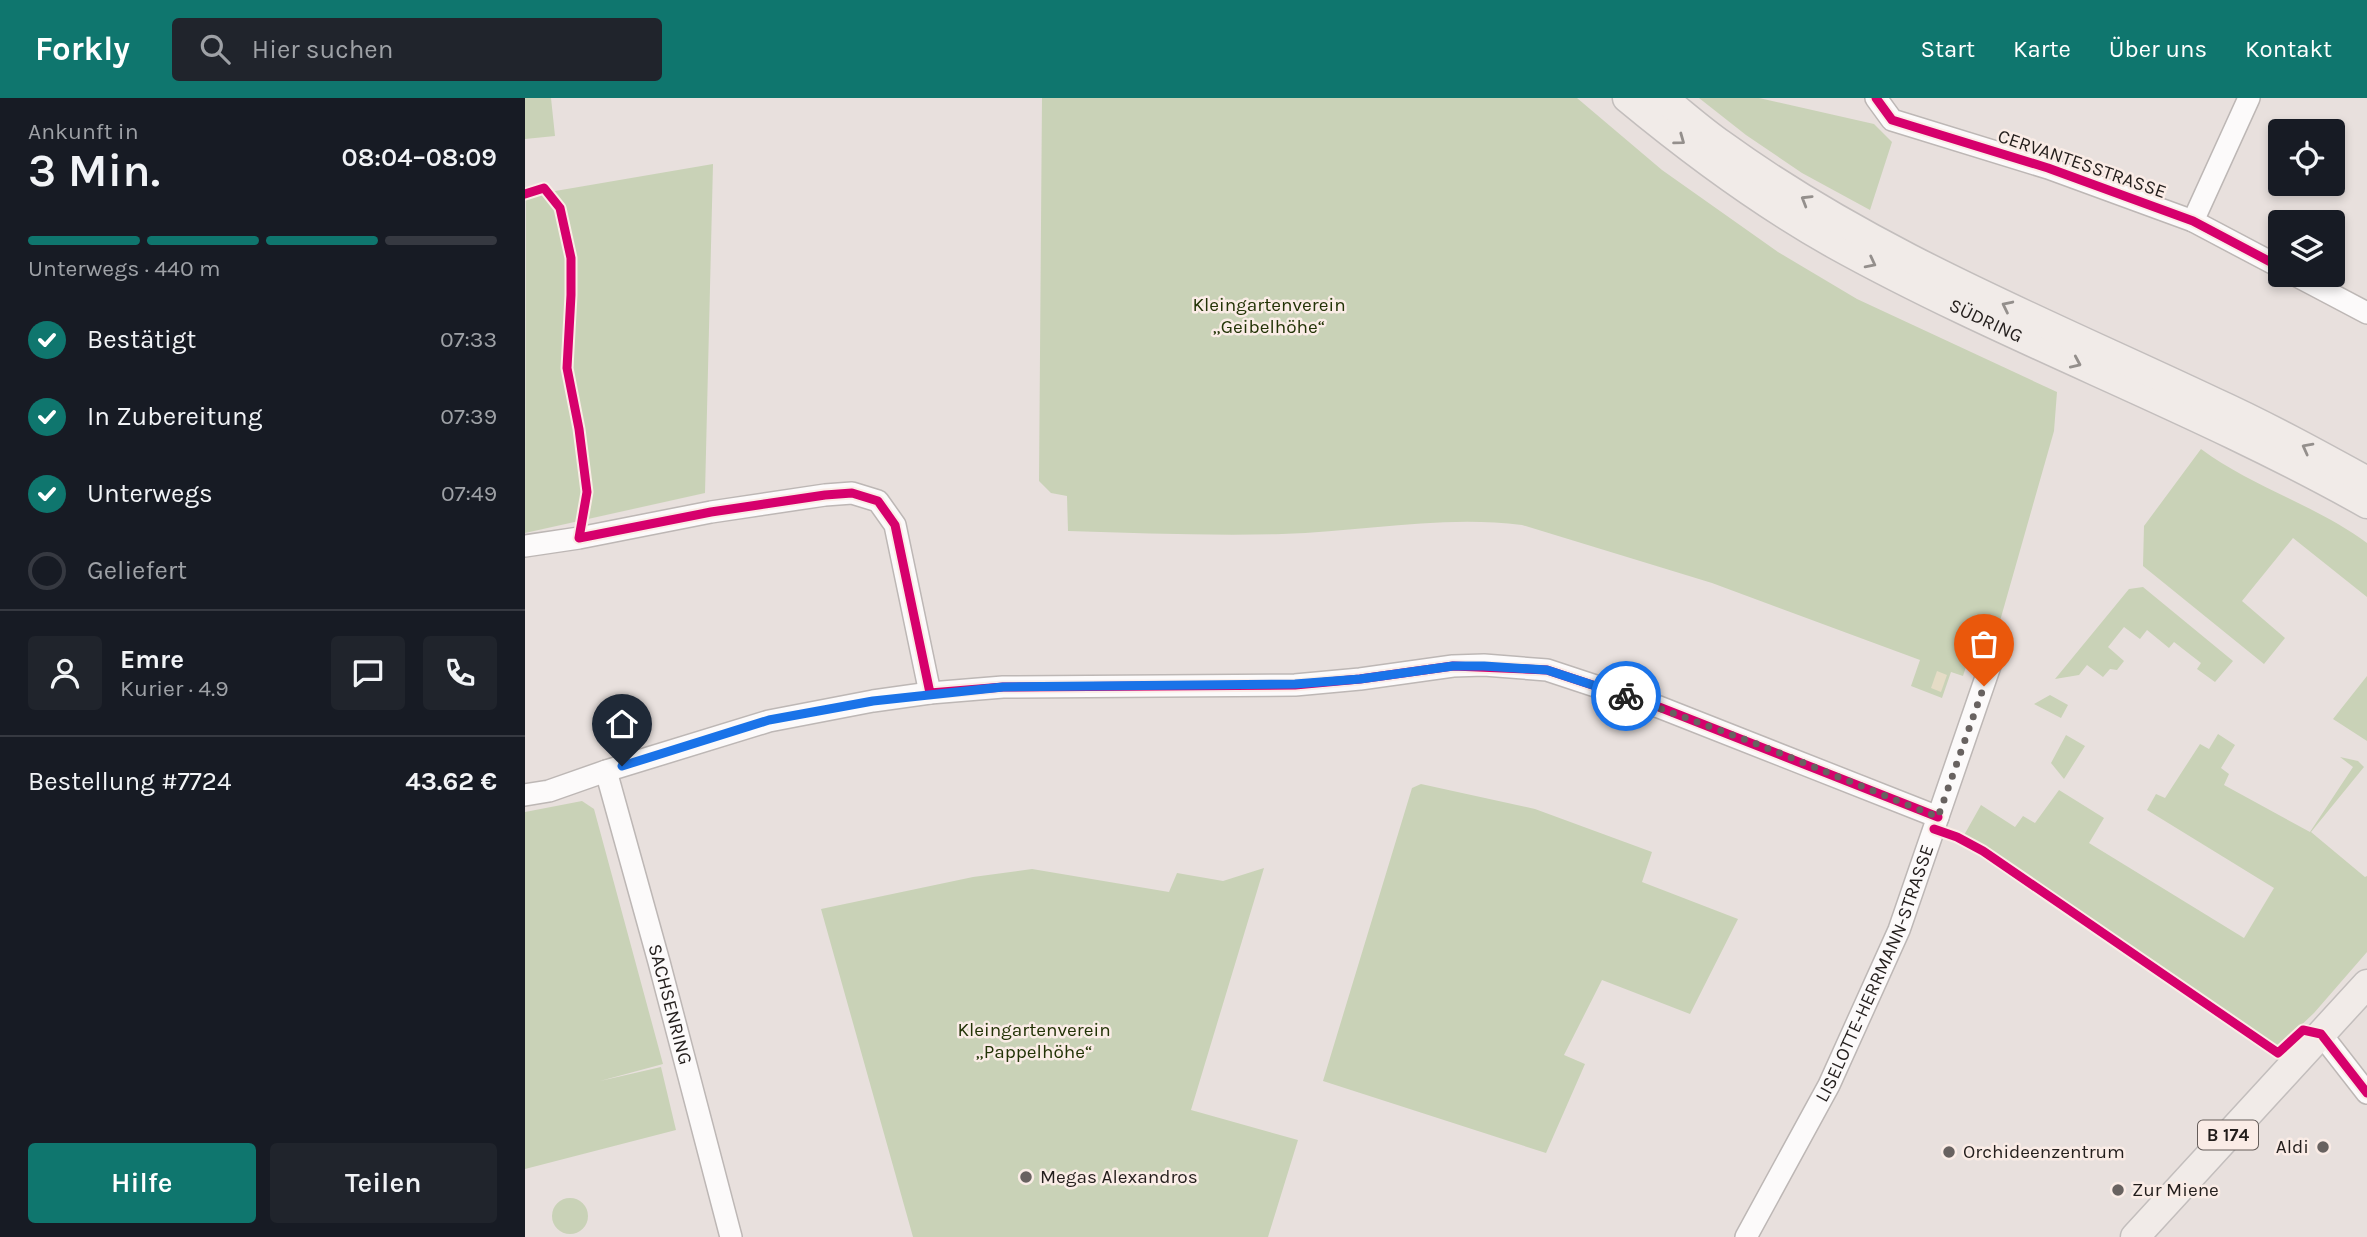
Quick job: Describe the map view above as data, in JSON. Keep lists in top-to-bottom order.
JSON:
{
  "streets": {
    "main road": ["SÜDRING", "B 174"],
    "street": ["CERVANTESSTRASSE", "LISELOTTE-HERRMANN-STRASSE", "SACHSENRING"]
  },
  "parks": ["Kleingartenverein „Geibelhöhe“", "Kleingartenverein „Pappelhöhe“"],
  "places": [
    "Aldi",
    "Orchideenzentrum",
    "Megas Alexandros",
    "Zur Miene"
  ],
  "page": {
    "header": "Forkly",
    "search": "Hier suchen",
    "nav": [
      "Start",
      "Karte",
      "Über uns",
      "Kontakt"
    ],
    "heading": ["3 Min.", "Ankunft in", "08:04–08:09"],
    "panel": [
      "Emre",
      "Kurier · 4.9",
      "Bestellung #7724",
      "43.62 €"
    ],
    "bar": "Unterwegs · 440 m",
    "list": [
      ["Bestätigt", "07:33"],
      ["In Zubereitung", "07:39"],
      ["Unterwegs", "07:49"],
      "Geliefert"
    ],
    "buttons": ["Hilfe", "Teilen"]
  }
}
